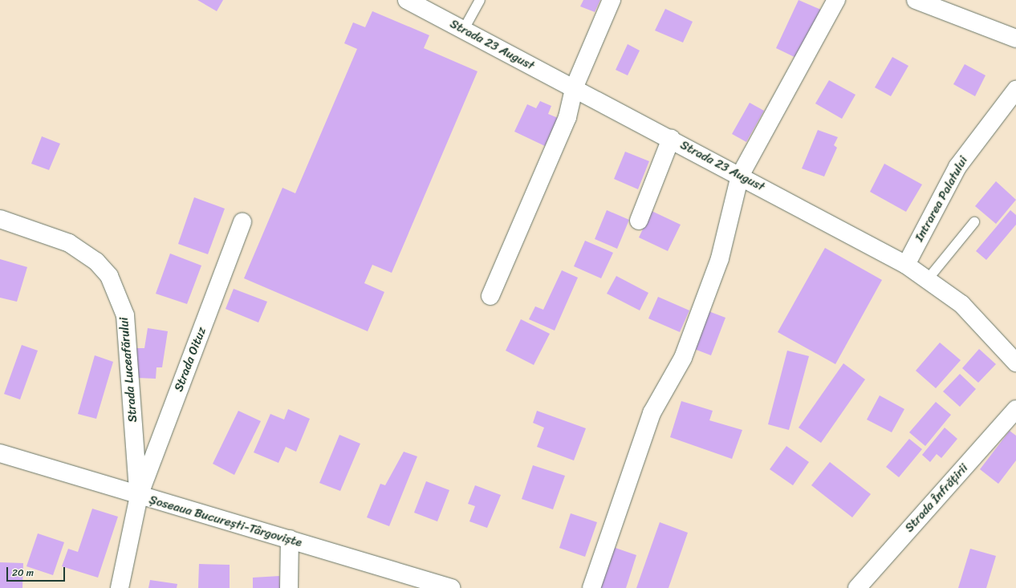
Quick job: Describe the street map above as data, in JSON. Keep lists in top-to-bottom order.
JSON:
{
  "streets": {
    "street": [
      "Strada 23 August",
      "Intrarea Palatului",
      "Strada Oituz",
      "Strada Luceafărului",
      "Strada Înfrățirii",
      "Șoseaua București-Târgoviște"
    ]
  },
  "crossings": [
    ["Strada 23 August", "Intrarea Palatului"],
    ["Strada Oituz", "Strada Luceafărului"],
    ["Strada Oituz", "Șoseaua București-Târgoviște"],
    ["Strada Luceafărului", "Șoseaua București-Târgoviște"]
  ],
  "scale_bar": "20 m"
}
